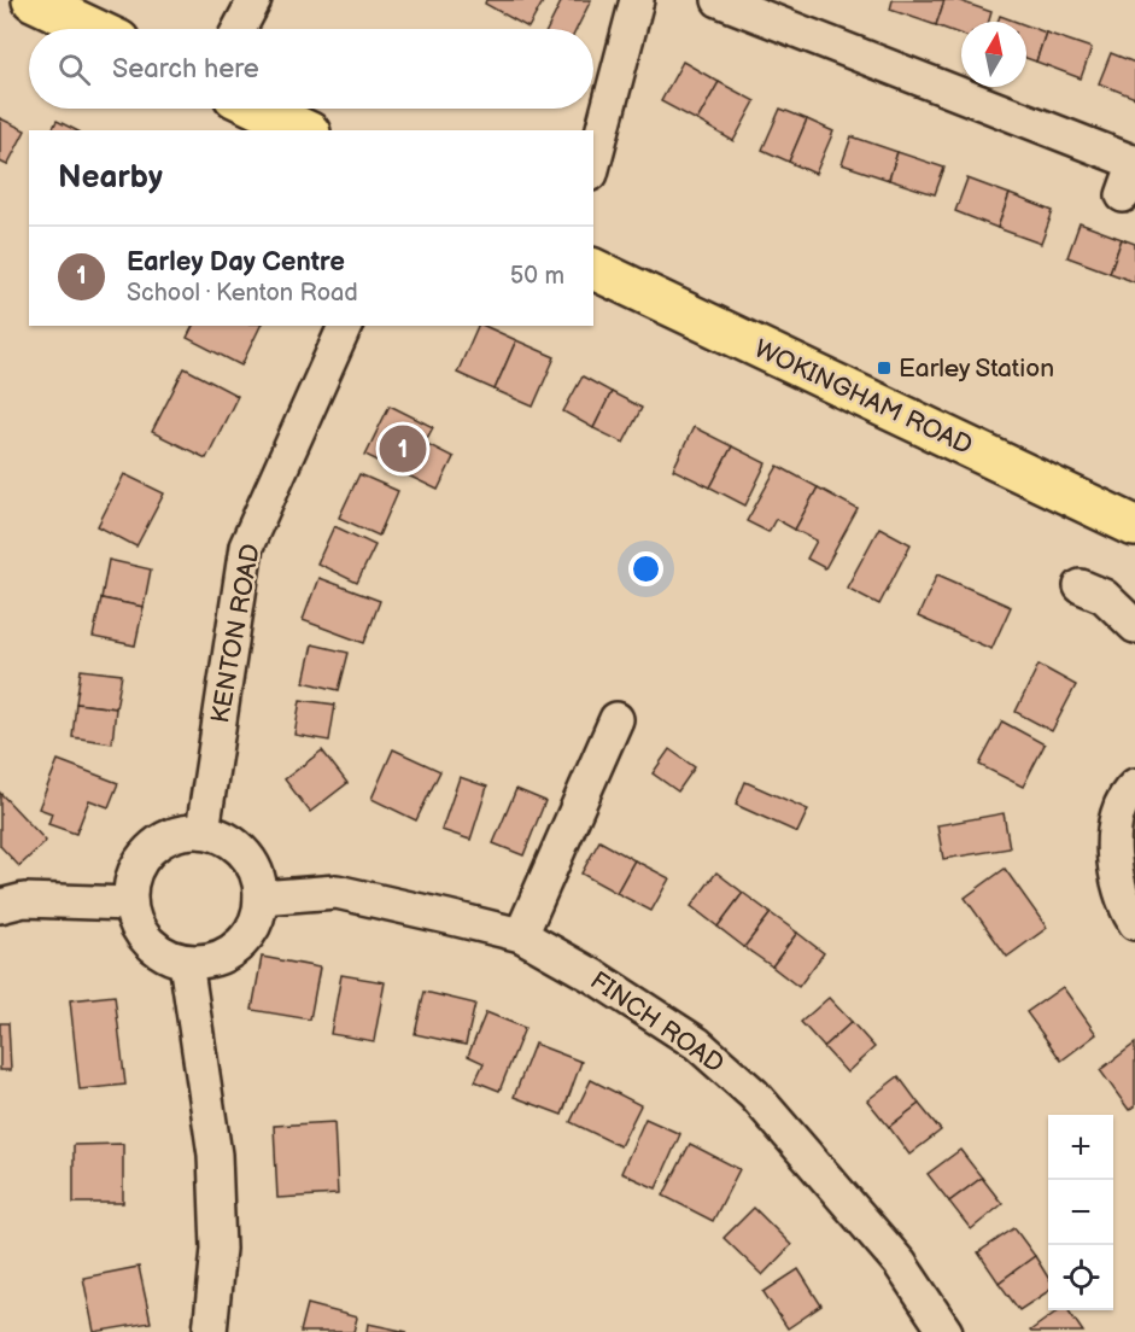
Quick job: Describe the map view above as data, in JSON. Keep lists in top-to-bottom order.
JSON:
{
  "streets": {
    "main road": ["WOKINGHAM ROAD"],
    "street": ["KENTON ROAD", "FINCH ROAD"]
  },
  "crossings": [
    ["KENTON ROAD", "FINCH ROAD"]
  ],
  "places": {
    "transit": ["Earley Station"]
  },
  "north": "top",
  "page": {
    "search": "Search here",
    "heading": "Nearby",
    "list": [
      {
        "mark": "1",
        "name": "Earley Day Centre",
        "note": "School · Kenton Road",
        "value": "50 m"
      }
    ],
    "pins": "1",
    "map_buttons": ["+", "−"]
  }
}
